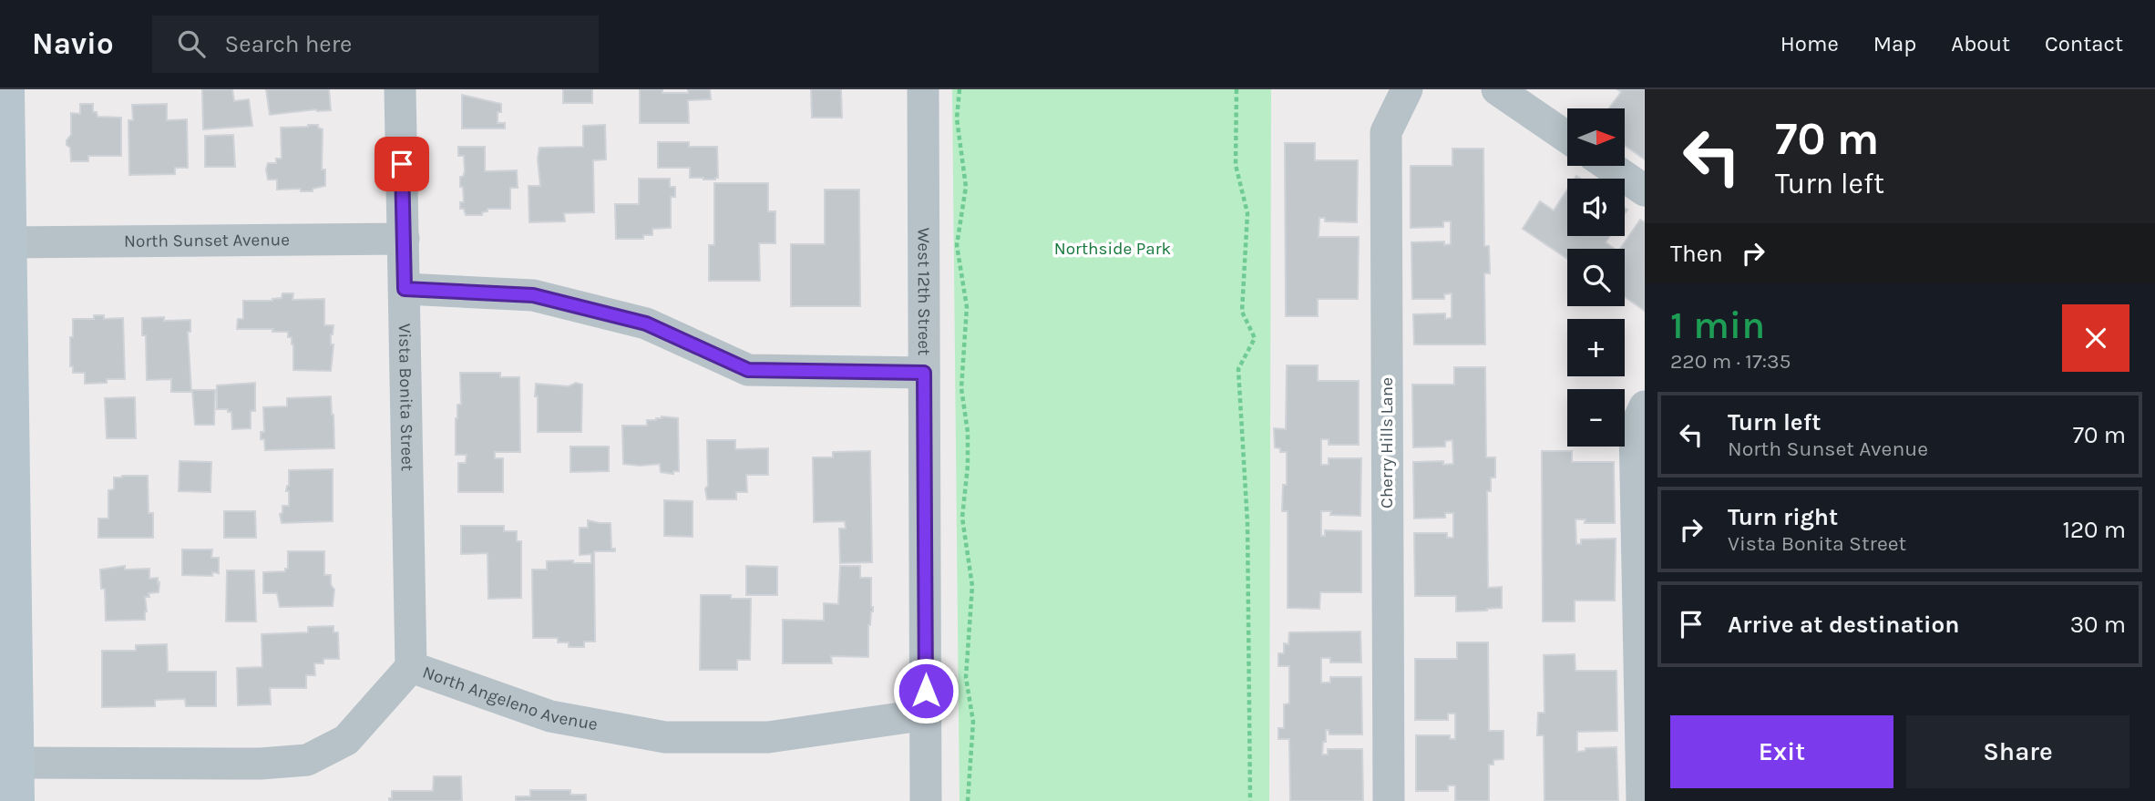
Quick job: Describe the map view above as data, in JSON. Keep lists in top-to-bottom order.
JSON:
{
  "streets": {
    "street": [
      "North Sunset Avenue",
      "West 12th Street",
      "Vista Bonita Street",
      "Cherry Hills Lane",
      "North Angeleno Avenue"
    ]
  },
  "crossings": [
    ["North Sunset Avenue", "Vista Bonita Street"],
    ["West 12th Street", "North Angeleno Avenue"],
    ["Vista Bonita Street", "North Angeleno Avenue"]
  ],
  "parks": ["Northside Park"],
  "north": "right",
  "page": {
    "header": "Navio",
    "search": "Search here",
    "nav": [
      "Home",
      "Map",
      "About",
      "Contact"
    ],
    "turn": ["70 m", "Turn left"],
    "map_buttons": ["+", "−"],
    "then": "Then",
    "heading": ["1 min", "220 m · 17:35"],
    "list": [
      {
        "name": "Turn left",
        "note": "North Sunset Avenue",
        "value": "70 m"
      },
      {
        "name": "Turn right",
        "note": "Vista Bonita Street",
        "value": "120 m"
      },
      {
        "name": "Arrive at destination",
        "value": "30 m"
      }
    ],
    "buttons": ["Exit", "Share"]
  }
}
